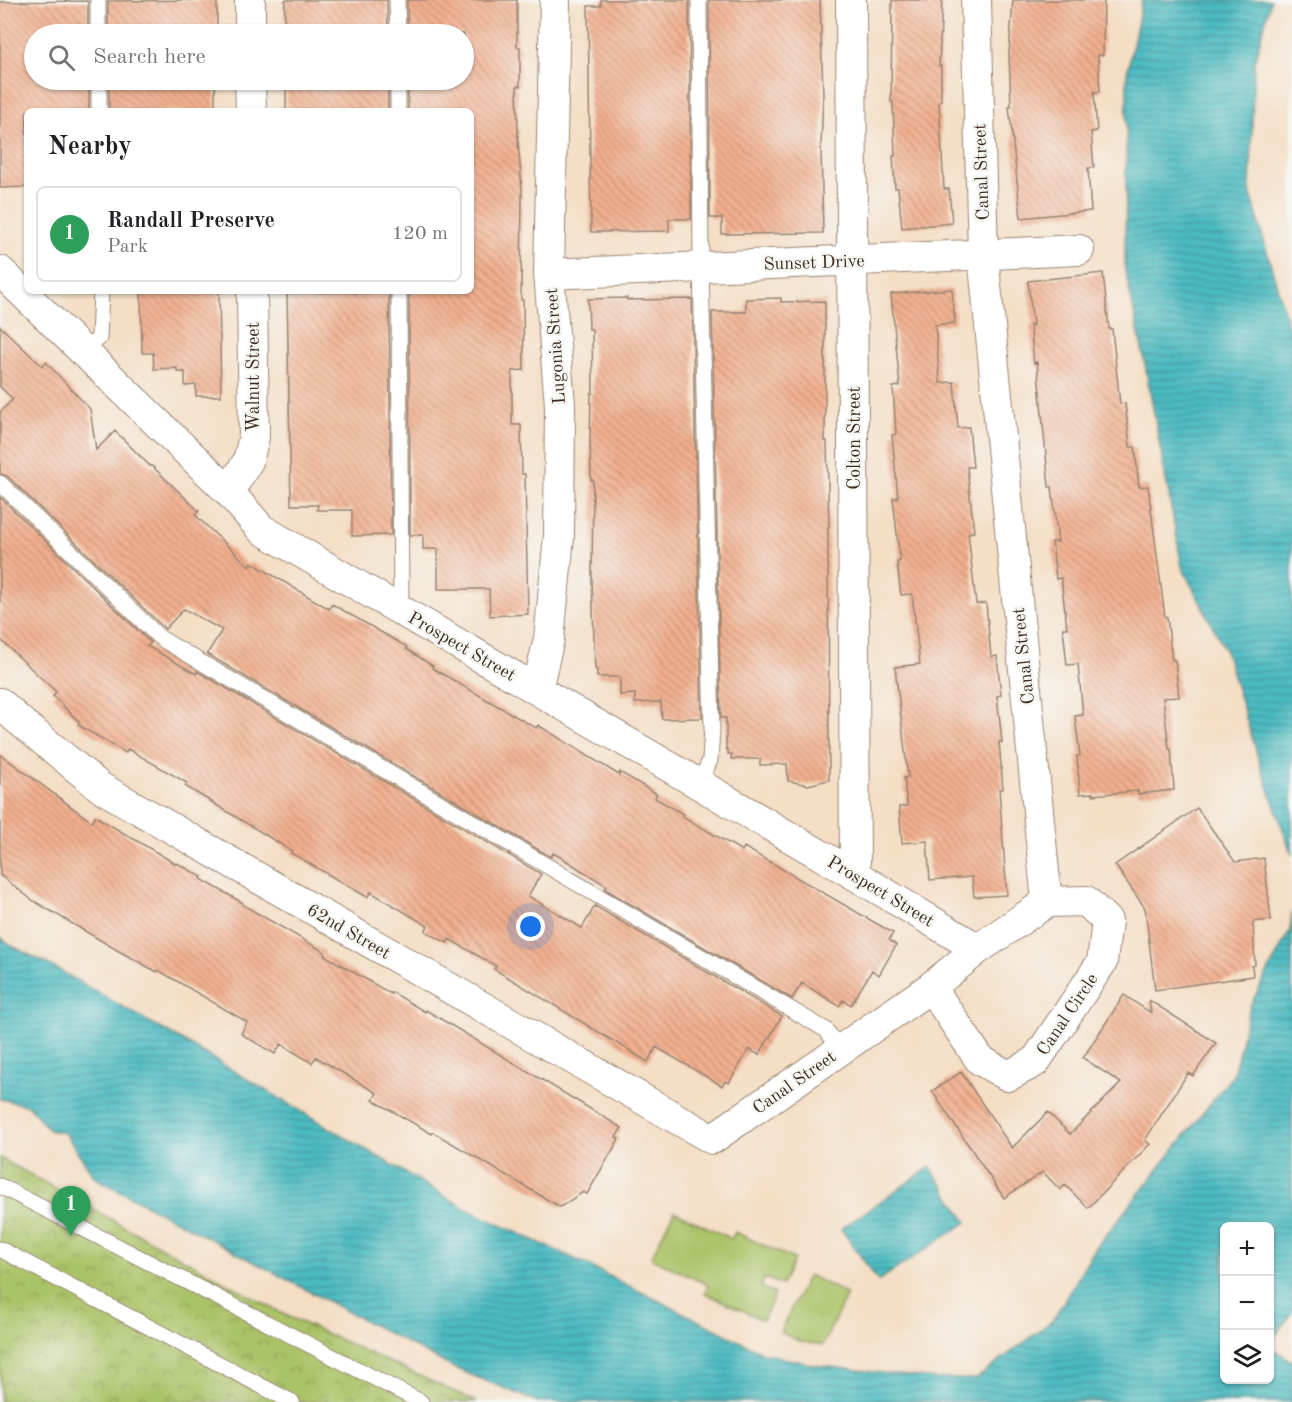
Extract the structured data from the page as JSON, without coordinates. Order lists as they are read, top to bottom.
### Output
{
  "streets": {
    "street": [
      "Canal Street",
      "Sunset Drive",
      "Lugonia Street",
      "Walnut Street",
      "Colton Street",
      "Prospect Street",
      "62nd Street",
      "Canal Circle"
    ]
  },
  "crossings": [
    ["Canal Street", "Sunset Drive"],
    ["Canal Street", "Prospect Street"],
    ["Canal Street", "62nd Street"],
    ["Canal Street", "Canal Circle"],
    ["Sunset Drive", "Lugonia Street"],
    ["Sunset Drive", "Colton Street"],
    ["Lugonia Street", "Prospect Street"],
    ["Walnut Street", "Prospect Street"],
    ["Colton Street", "Prospect Street"]
  ],
  "page": {
    "search": "Search here",
    "heading": "Nearby",
    "list": [
      {
        "mark": "1",
        "name": "Randall Preserve",
        "note": "Park",
        "value": "120 m"
      }
    ],
    "pins": "1",
    "map_buttons": ["+", "−"]
  }
}
